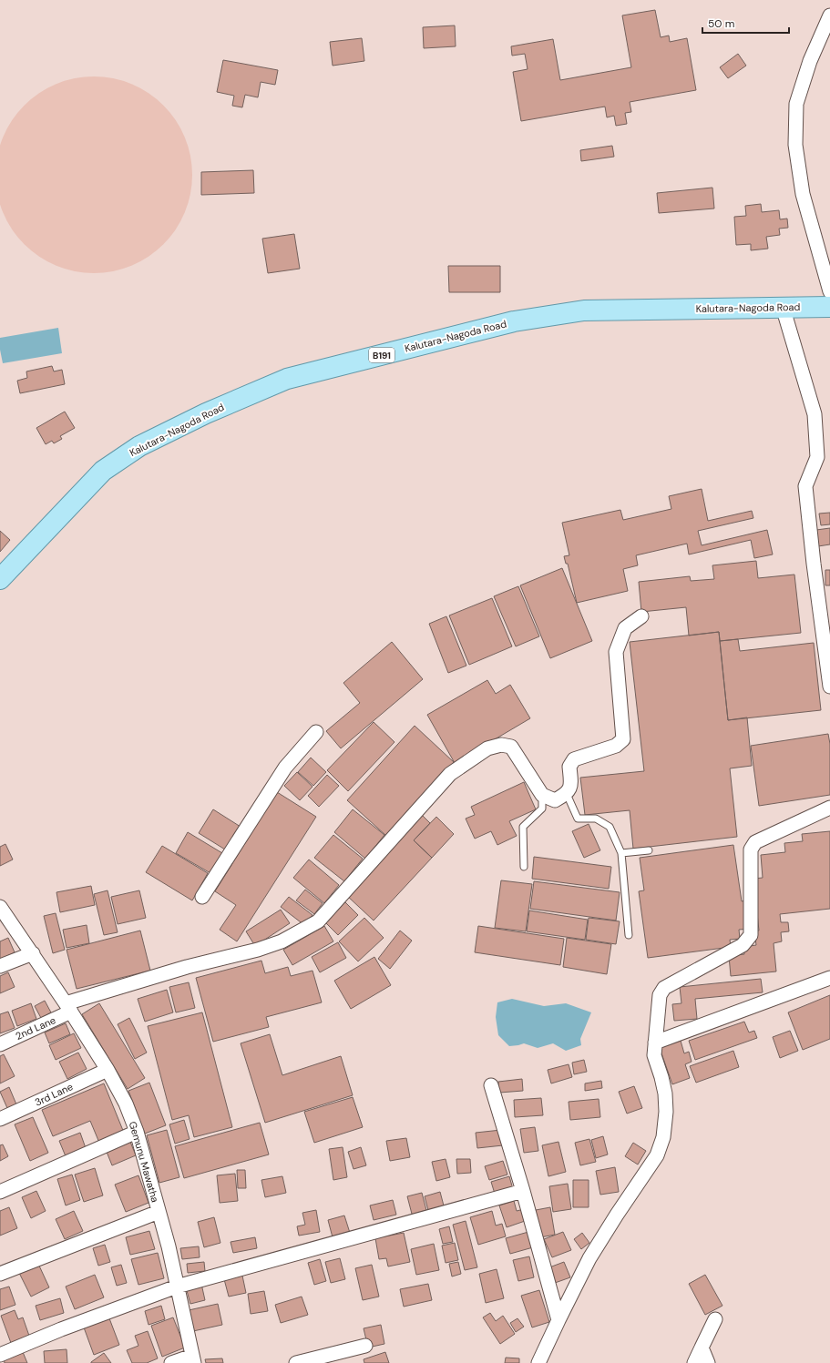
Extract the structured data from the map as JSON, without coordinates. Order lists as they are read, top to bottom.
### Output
{
  "streets": {
    "main road": ["Kalutara-Nagoda Road", "B191"],
    "street": ["2nd Lane", "3rd Lane", "Gemunu Mawatha"]
  },
  "crossings": [
    ["2nd Lane", "Gemunu Mawatha"],
    ["3rd Lane", "Gemunu Mawatha"]
  ],
  "scale_bar": "50 m"
}
